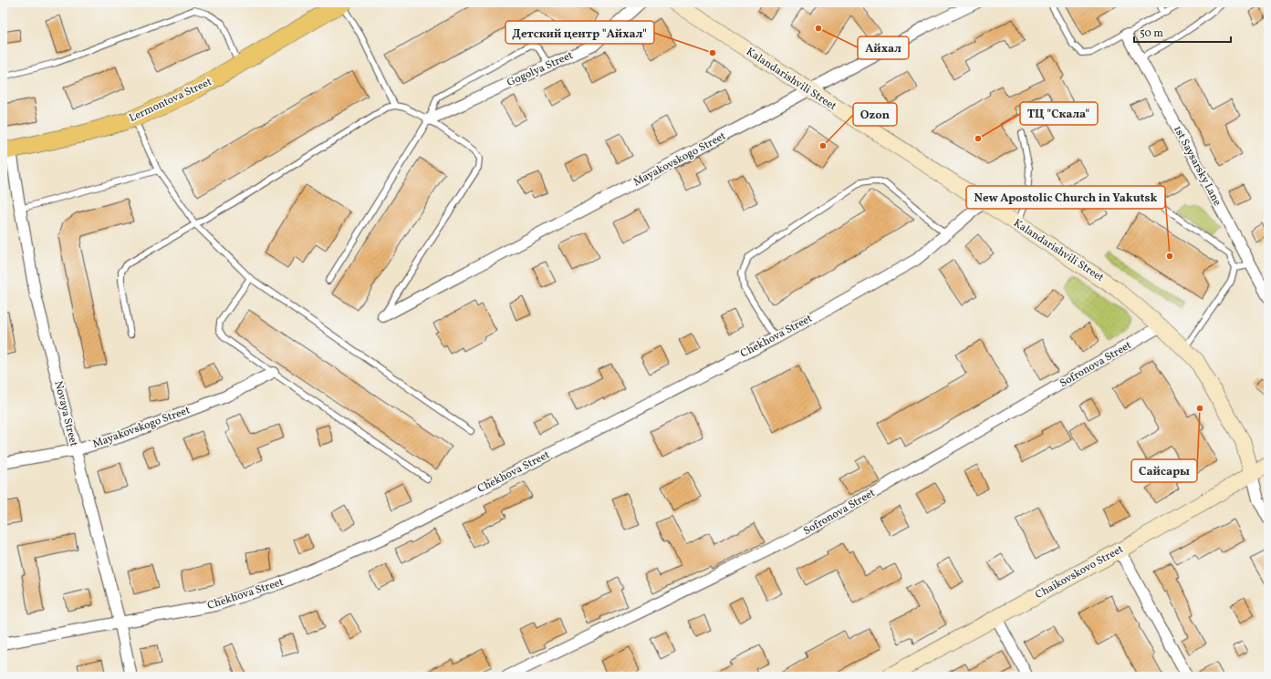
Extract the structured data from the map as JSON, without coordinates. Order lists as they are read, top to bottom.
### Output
{
  "streets": {
    "main road": ["Lermontova Street"],
    "street": [
      "Gogolya Street",
      "Kalandarishvili Street",
      "Mayakovskogo Street",
      "1st Saysarsky Lane",
      "Chekhova Street",
      "Sofronova Street",
      "Novaya Street",
      "Chaikovskovo Street"
    ]
  },
  "crossings": [
    ["Kalandarishvili Street", "Mayakovskogo Street"],
    ["Kalandarishvili Street", "Chekhova Street"],
    ["Kalandarishvili Street", "Sofronova Street"],
    ["Kalandarishvili Street", "Chaikovskovo Street"],
    ["Lermontova Street", "Novaya Street"],
    ["Mayakovskogo Street", "Novaya Street"],
    ["Chekhova Street", "Novaya Street"]
  ],
  "places": [
    "Айхал",
    "Детский центр \"Айхал\"",
    "ТЦ \"Скала\"",
    "Ozon",
    "New Apostolic Church in Yakutsk",
    "Сайсары"
  ],
  "scale_bar": "50 m"
}
